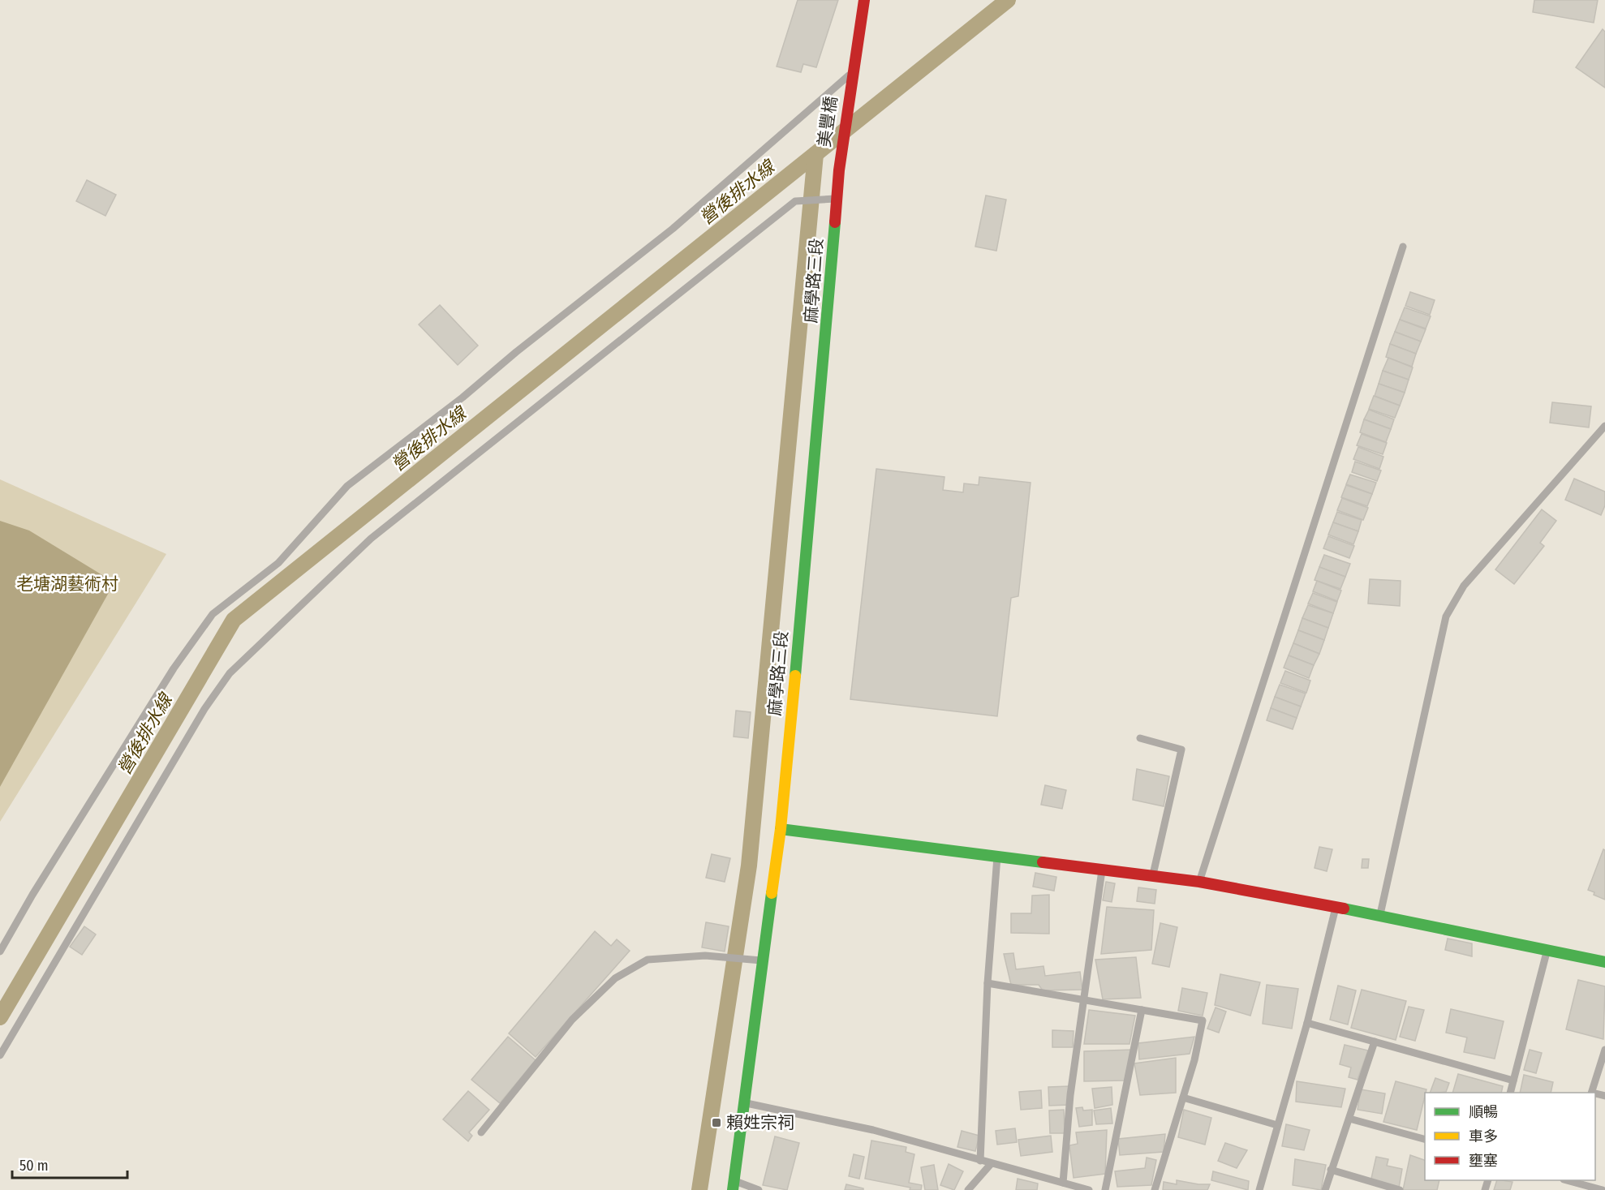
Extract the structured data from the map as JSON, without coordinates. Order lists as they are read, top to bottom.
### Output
{
  "streets": {
    "main road": ["美豐橋", "麻學路三段"]
  },
  "crossings": [
    ["美豐橋", "麻學路三段"]
  ],
  "water": ["營後排水線"],
  "parks": ["老塘湖藝術村"],
  "places": {
    "transit": ["賴姓宗祠"]
  },
  "legend": ["順暢", "車多", "壅塞"],
  "scale_bar": "50 m"
}
